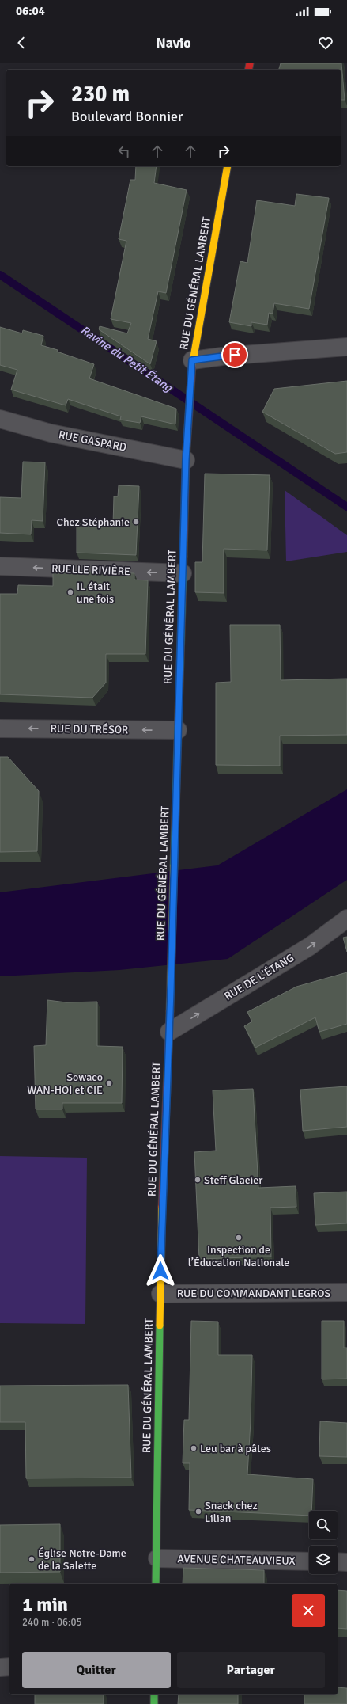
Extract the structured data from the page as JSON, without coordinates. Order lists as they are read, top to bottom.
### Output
{
  "streets": {
    "main road": ["RUE DU GÉNÉRAL LAMBERT"],
    "street": [
      "RUE GASPARD",
      "RUELLE RIVIÈRE",
      "RUE DU TRÉSOR",
      "RUE DE L'ÉTANG",
      "RUE DU COMMANDANT LEGROS",
      "AVENUE CHATEAUVIEUX"
    ]
  },
  "crossings": [
    ["RUE DU GÉNÉRAL LAMBERT", "RUE GASPARD"],
    ["RUE DU GÉNÉRAL LAMBERT", "RUELLE RIVIÈRE"],
    ["RUE DU GÉNÉRAL LAMBERT", "RUE DU TRÉSOR"],
    ["RUE DU GÉNÉRAL LAMBERT", "RUE DE L'ÉTANG"],
    ["RUE DU GÉNÉRAL LAMBERT", "RUE DU COMMANDANT LEGROS"],
    ["RUE DU GÉNÉRAL LAMBERT", "AVENUE CHATEAUVIEUX"]
  ],
  "one_way": ["RUELLE RIVIÈRE", "RUE DU TRÉSOR", "RUE DE L'ÉTANG"],
  "water": ["Ravine du Petit Étang"],
  "places": [
    "Chez Stéphanie",
    "IL était une fois",
    "Sowaco WAN-HOI et CIE",
    "Steff Glacier",
    "Inspection de l’Éducation Nationale",
    "Leu bar à pâtes",
    "Snack chez Lilian",
    "Église Notre-Dame de la Salette"
  ],
  "page": {
    "status": "06:04",
    "header": "Navio",
    "turn": ["230 m", "Boulevard Bonnier"],
    "heading": ["1 min", "240 m · 06:05"],
    "buttons": ["Quitter", "Partager"]
  }
}
